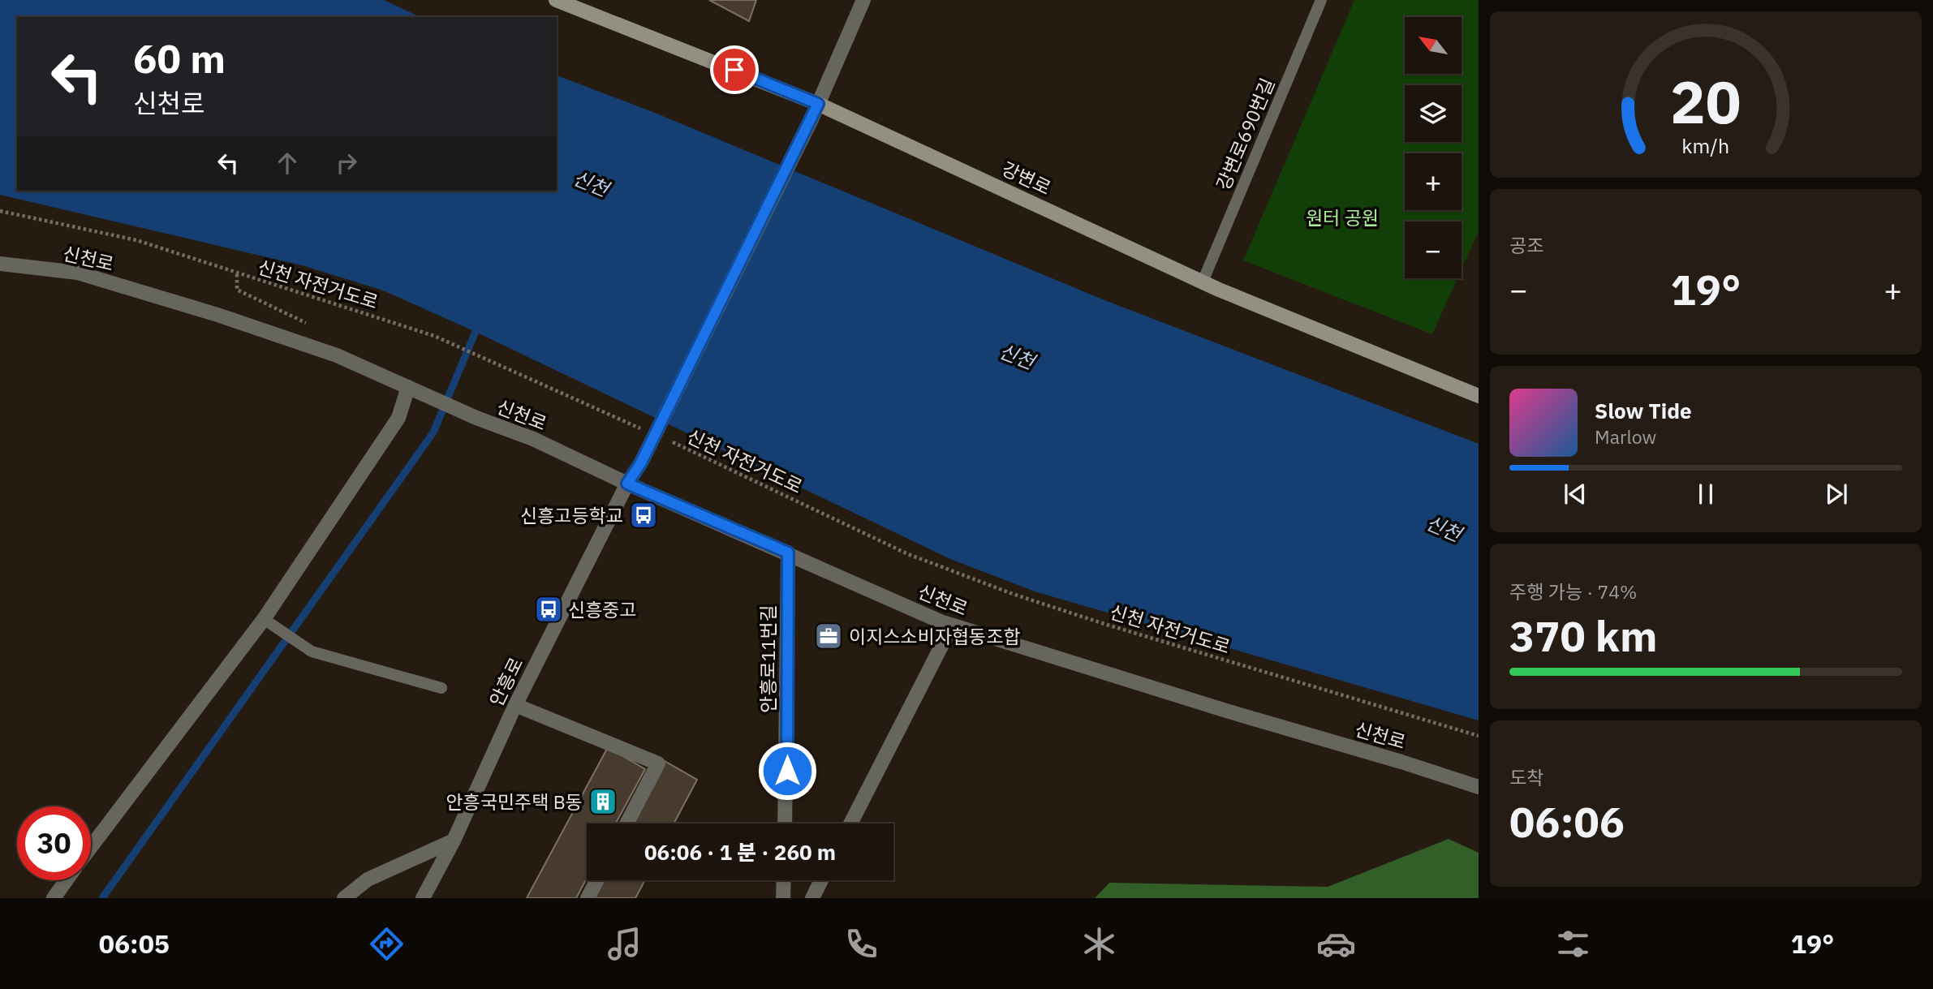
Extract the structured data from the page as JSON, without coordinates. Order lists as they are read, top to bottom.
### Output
{
  "streets": {
    "main road": ["강변로"],
    "street": ["신천로", "안흥로11번길", "안흥로"],
    "lane": ["강변로690번길"],
    "path": ["신천 자전거도로"]
  },
  "crossings": [
    ["강변로690번길", "강변로"],
    ["강변로", "안흥로"],
    ["신천로", "안흥로11번길"],
    ["신천로", "안흥로"]
  ],
  "water": ["신천"],
  "parks": ["원터 공원"],
  "places": {
    "bus stop": ["신흥고등학교", "신흥중고"],
    "office": ["이지스소비자협동조합"],
    "building": ["안흥국민주택 B동"]
  },
  "north": "top left",
  "page": {
    "map_buttons": ["+", "−"],
    "turn": ["60 m", "신천로"],
    "tile": [
      "공조",
      ["주행 가능 · 74%", "370 km"],
      ["도착", "06:06"]
    ],
    "heat": ["−", "19°", "+"],
    "song": ["Slow Tide", "Marlow"],
    "limit": "30",
    "trip": "06:06 · 1 분 · 260 m",
    "tabs": ["06:05", "19°"],
    "gauge": ["20", "km/h"]
  }
}
